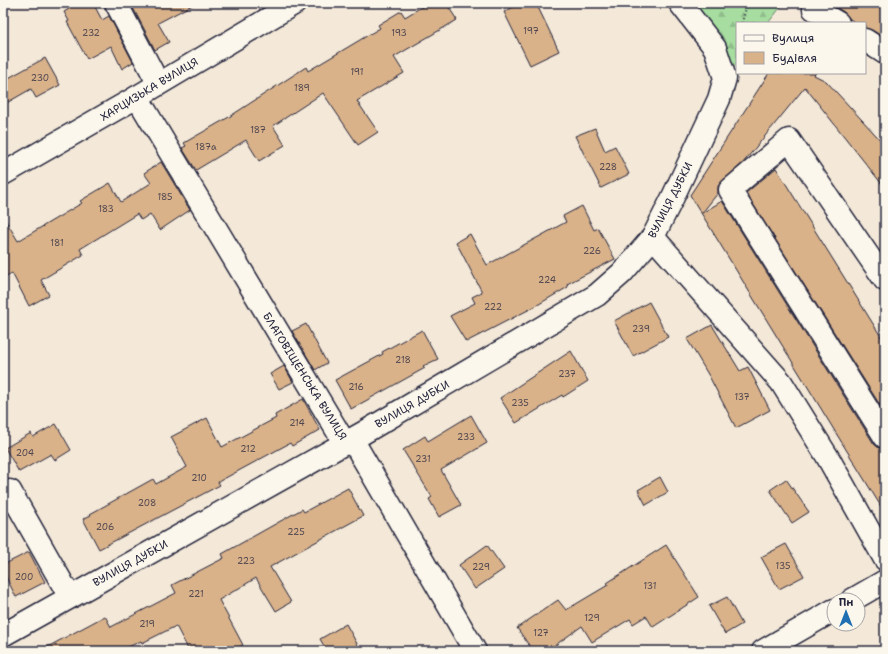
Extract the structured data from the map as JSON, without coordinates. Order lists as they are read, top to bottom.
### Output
{
  "streets": {
    "street": ["ХАРЦИЗЬКА ВУЛИЦЯ", "ВУЛИЦЯ ДУБКИ", "БЛАГОВІЩЕНСЬКА ВУЛИЦЯ"]
  },
  "crossings": [
    ["ХАРЦИЗЬКА ВУЛИЦЯ", "БЛАГОВІЩЕНСЬКА ВУЛИЦЯ"],
    ["ВУЛИЦЯ ДУБКИ", "БЛАГОВІЩЕНСЬКА ВУЛИЦЯ"]
  ],
  "house_numbers": [
    "197",
    "232",
    "193",
    "191",
    "230",
    "189",
    "187",
    "187а",
    "228",
    "185",
    "183",
    "181",
    "226",
    "224",
    "222",
    "239",
    "218",
    "237",
    "216",
    "137",
    "235",
    "214",
    "233",
    "212",
    "204",
    "231",
    "210",
    "208",
    "206",
    "225",
    "223",
    "135",
    "229",
    "200",
    "131",
    "221",
    "129",
    "219",
    "127"
  ],
  "legend": ["Вулиця", "Будівля"],
  "north": "top"
}
